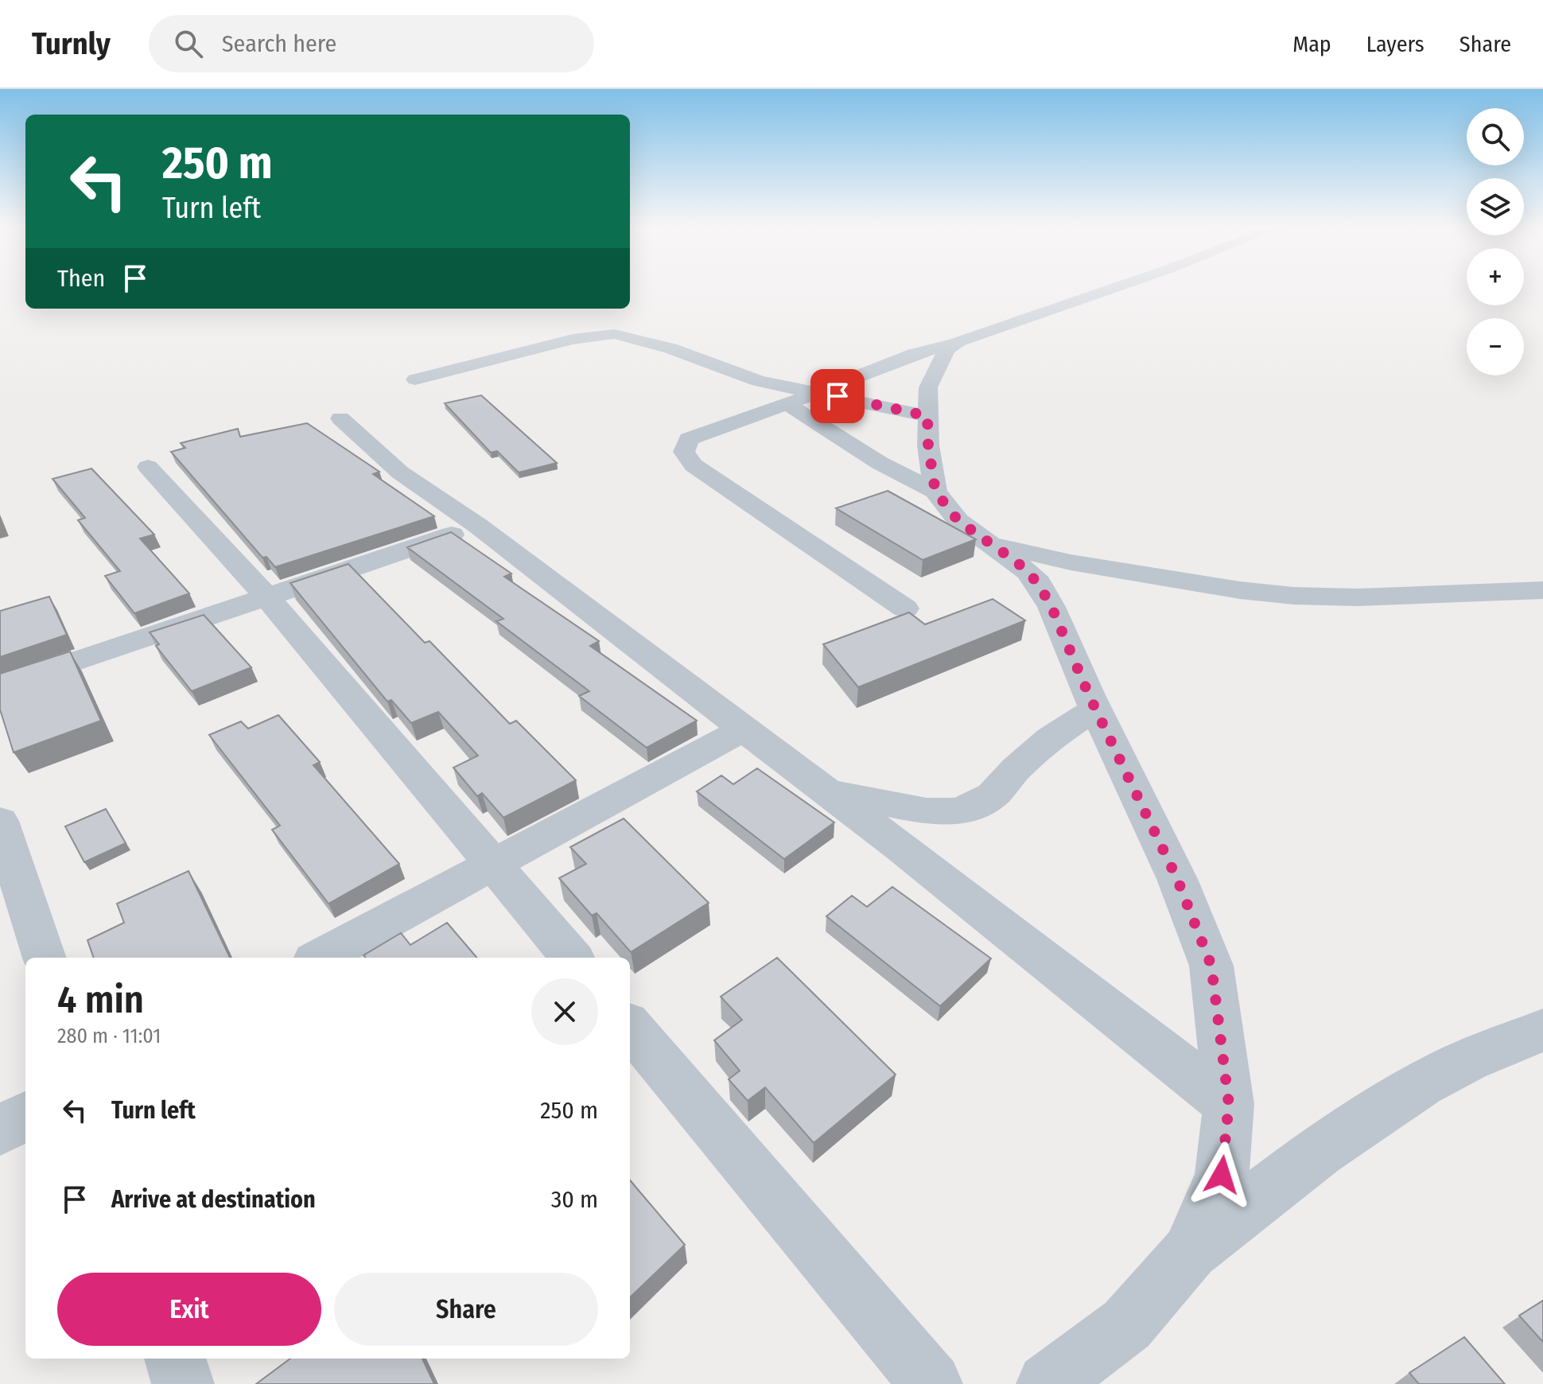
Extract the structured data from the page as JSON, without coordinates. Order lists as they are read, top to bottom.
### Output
{
  "page": {
    "header": "Turnly",
    "search": "Search here",
    "nav": ["Map", "Layers", "Share"],
    "map_buttons": ["+", "−"],
    "turn": ["250 m", "Turn left"],
    "then": "Then",
    "heading": ["4 min", "280 m · 11:01"],
    "list": [
      {
        "name": "Turn left",
        "value": "250 m"
      },
      {
        "name": "Arrive at destination",
        "value": "30 m"
      }
    ],
    "buttons": ["Exit", "Share"]
  }
}
